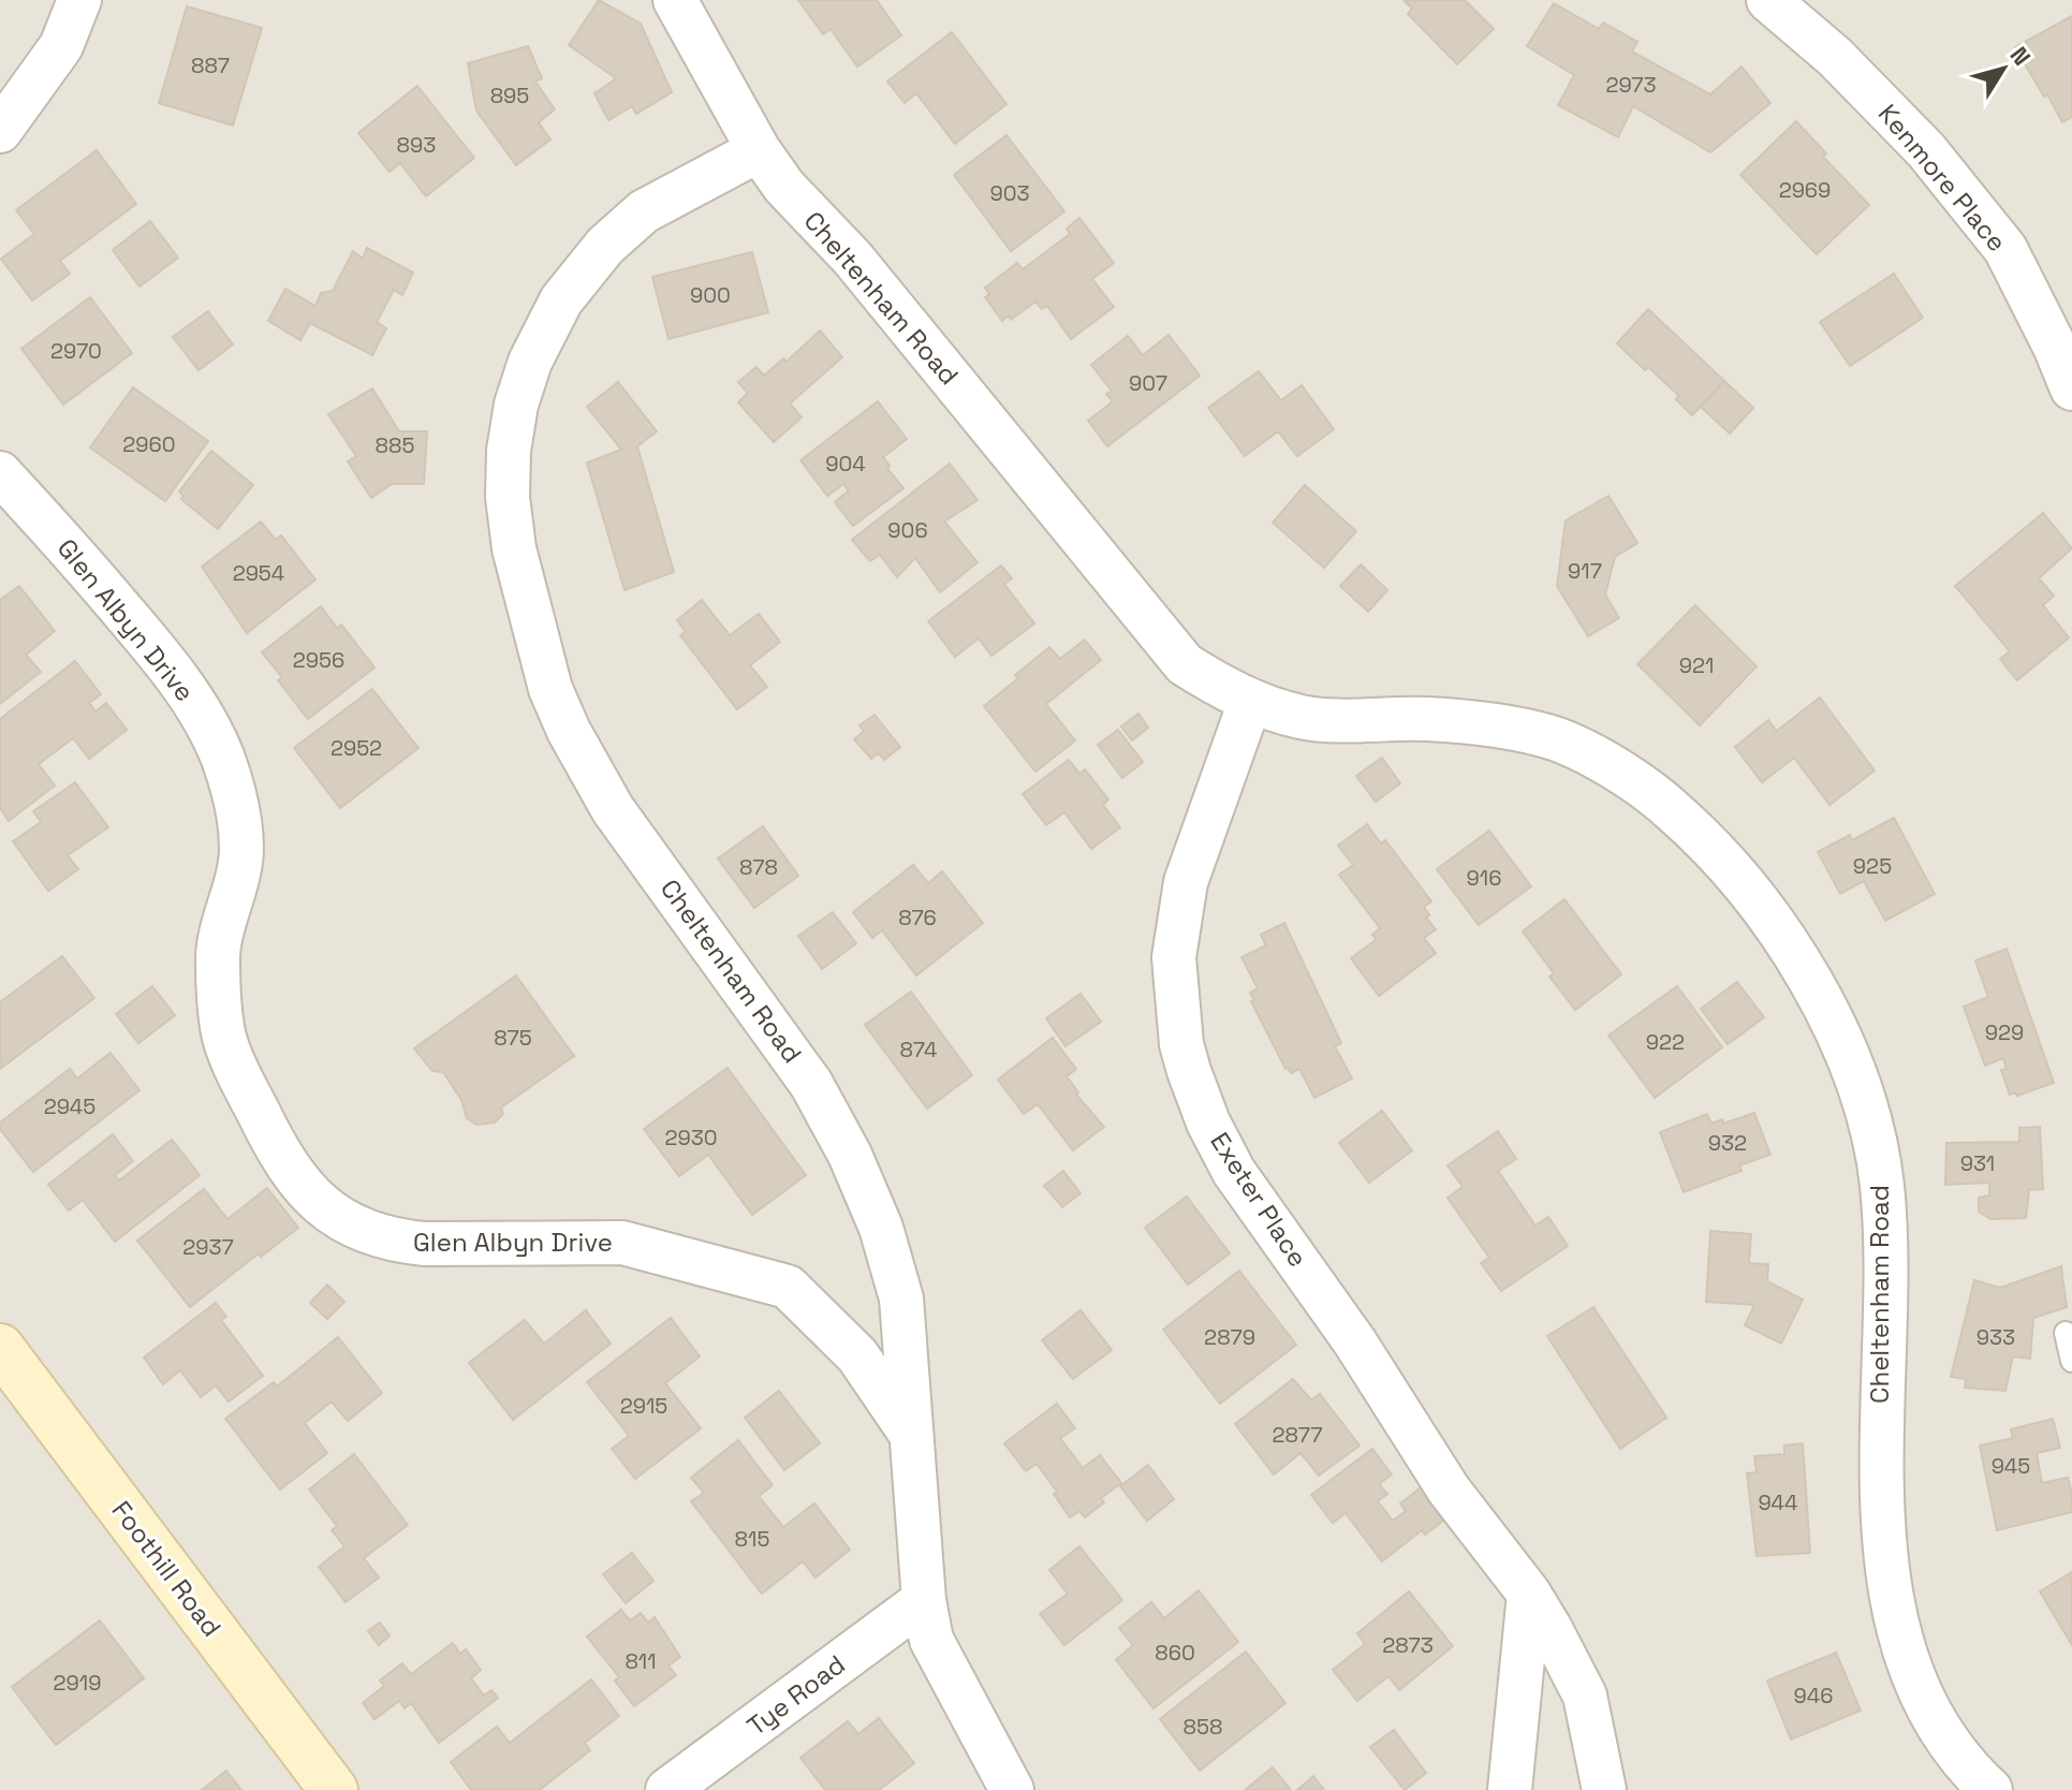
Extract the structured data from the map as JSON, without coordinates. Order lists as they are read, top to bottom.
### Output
{
  "streets": {
    "main road": ["Foothill Road"],
    "street": [
      "Kenmore Place",
      "Cheltenham Road",
      "Glen Albyn Drive",
      "Exeter Place",
      "Tye Road"
    ]
  },
  "crossings": [
    ["Cheltenham Road", "Glen Albyn Drive"],
    ["Cheltenham Road", "Exeter Place"],
    ["Cheltenham Road", "Tye Road"]
  ],
  "house_numbers": [
    "887",
    "2973",
    "895",
    "893",
    "2969",
    "903",
    "900",
    "2970",
    "907",
    "2960",
    "885",
    "904",
    "906",
    "917",
    "2954",
    "2956",
    "921",
    "2952",
    "925",
    "878",
    "916",
    "876",
    "929",
    "875",
    "922",
    "874",
    "2945",
    "2930",
    "932",
    "931",
    "2937",
    "2879",
    "933",
    "2915",
    "2877",
    "945",
    "944",
    "815",
    "2873",
    "860",
    "811",
    "2919",
    "946",
    "858"
  ],
  "north": "top right"
}
